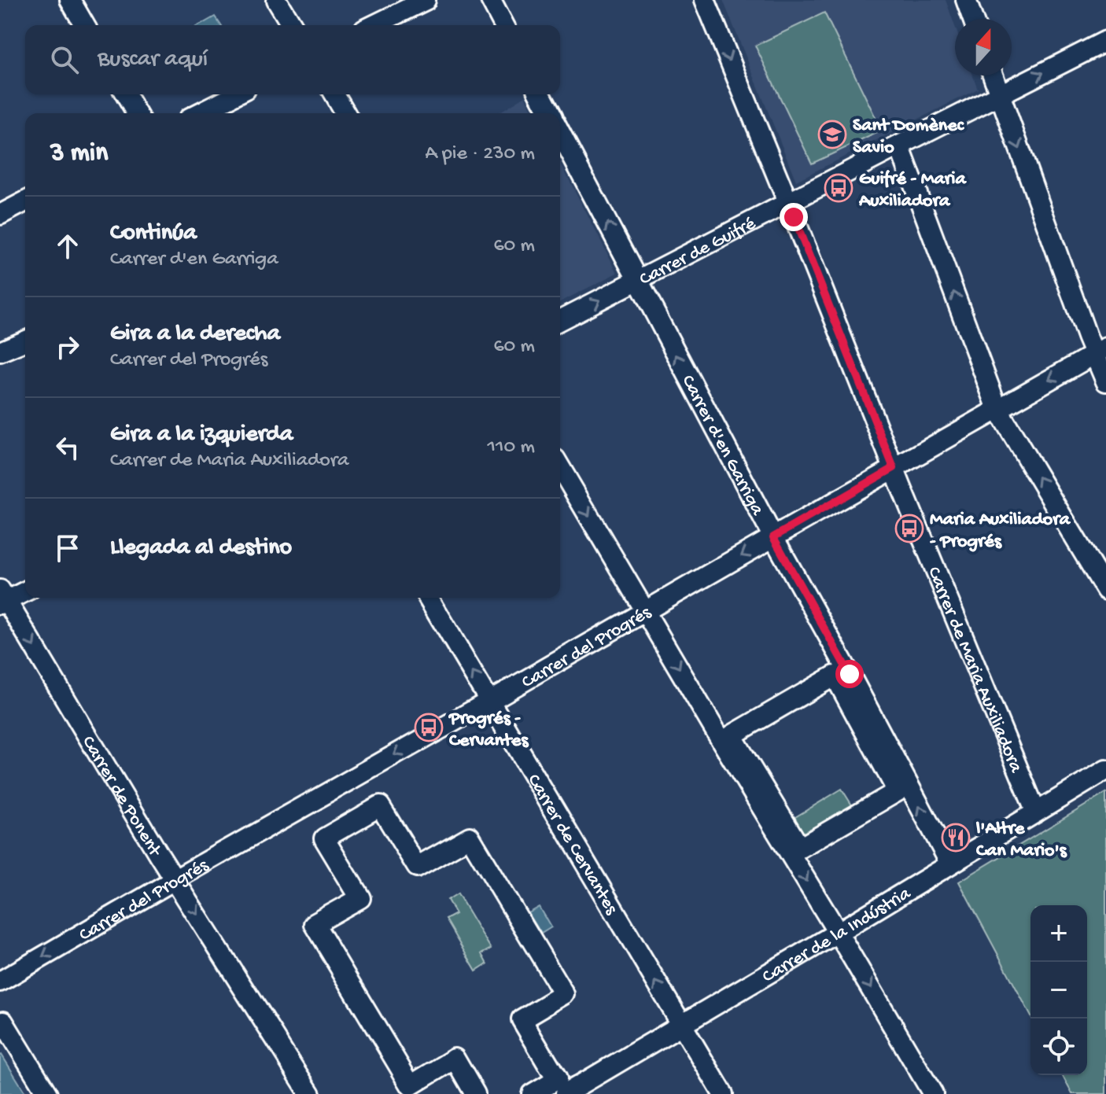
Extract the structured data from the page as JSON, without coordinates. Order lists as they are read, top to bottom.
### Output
{
  "streets": {
    "street": [
      "Carrer de Guifré",
      "Carrer d'en Garriga",
      "Carrer del Progrés",
      "Carrer de Maria Auxiliadora",
      "Carrer de Ponent",
      "Carrer de Cervantes",
      "Carrer de la Indústria"
    ]
  },
  "crossings": [
    ["Carrer de Guifré", "Carrer d'en Garriga"],
    ["Carrer de Guifré", "Carrer de Maria Auxiliadora"],
    ["Carrer d'en Garriga", "Carrer del Progrés"],
    ["Carrer d'en Garriga", "Carrer de la Indústria"],
    ["Carrer del Progrés", "Carrer de Maria Auxiliadora"],
    ["Carrer del Progrés", "Carrer de Ponent"],
    ["Carrer del Progrés", "Carrer de Cervantes"],
    ["Carrer de Maria Auxiliadora", "Carrer de la Indústria"],
    ["Carrer de Cervantes", "Carrer de la Indústria"]
  ],
  "one_way": ["Carrer del Progrés", "Carrer de Ponent", "Carrer de Cervantes"],
  "places": {
    "school or university": ["Sant Domènec Savio"],
    "bus stop": ["Guifré - Maria Auxiliadora", "Maria Auxiliadora - Progrés", "Progrés - Cervantes"],
    "restaurant": ["l'Altre Can Mario's"]
  },
  "north": "top",
  "page": {
    "search": "Buscar aquí",
    "heading": ["3 min", "A pie · 230 m"],
    "list": [
      ["Continúa", "Carrer d'en Garriga", "60 m"],
      ["Gira a la derecha", "Carrer del Progrés", "60 m"],
      ["Gira a la izquierda", "Carrer de Maria Auxiliadora", "110 m"],
      "Llegada al destino"
    ],
    "map_buttons": ["+", "−"]
  }
}
